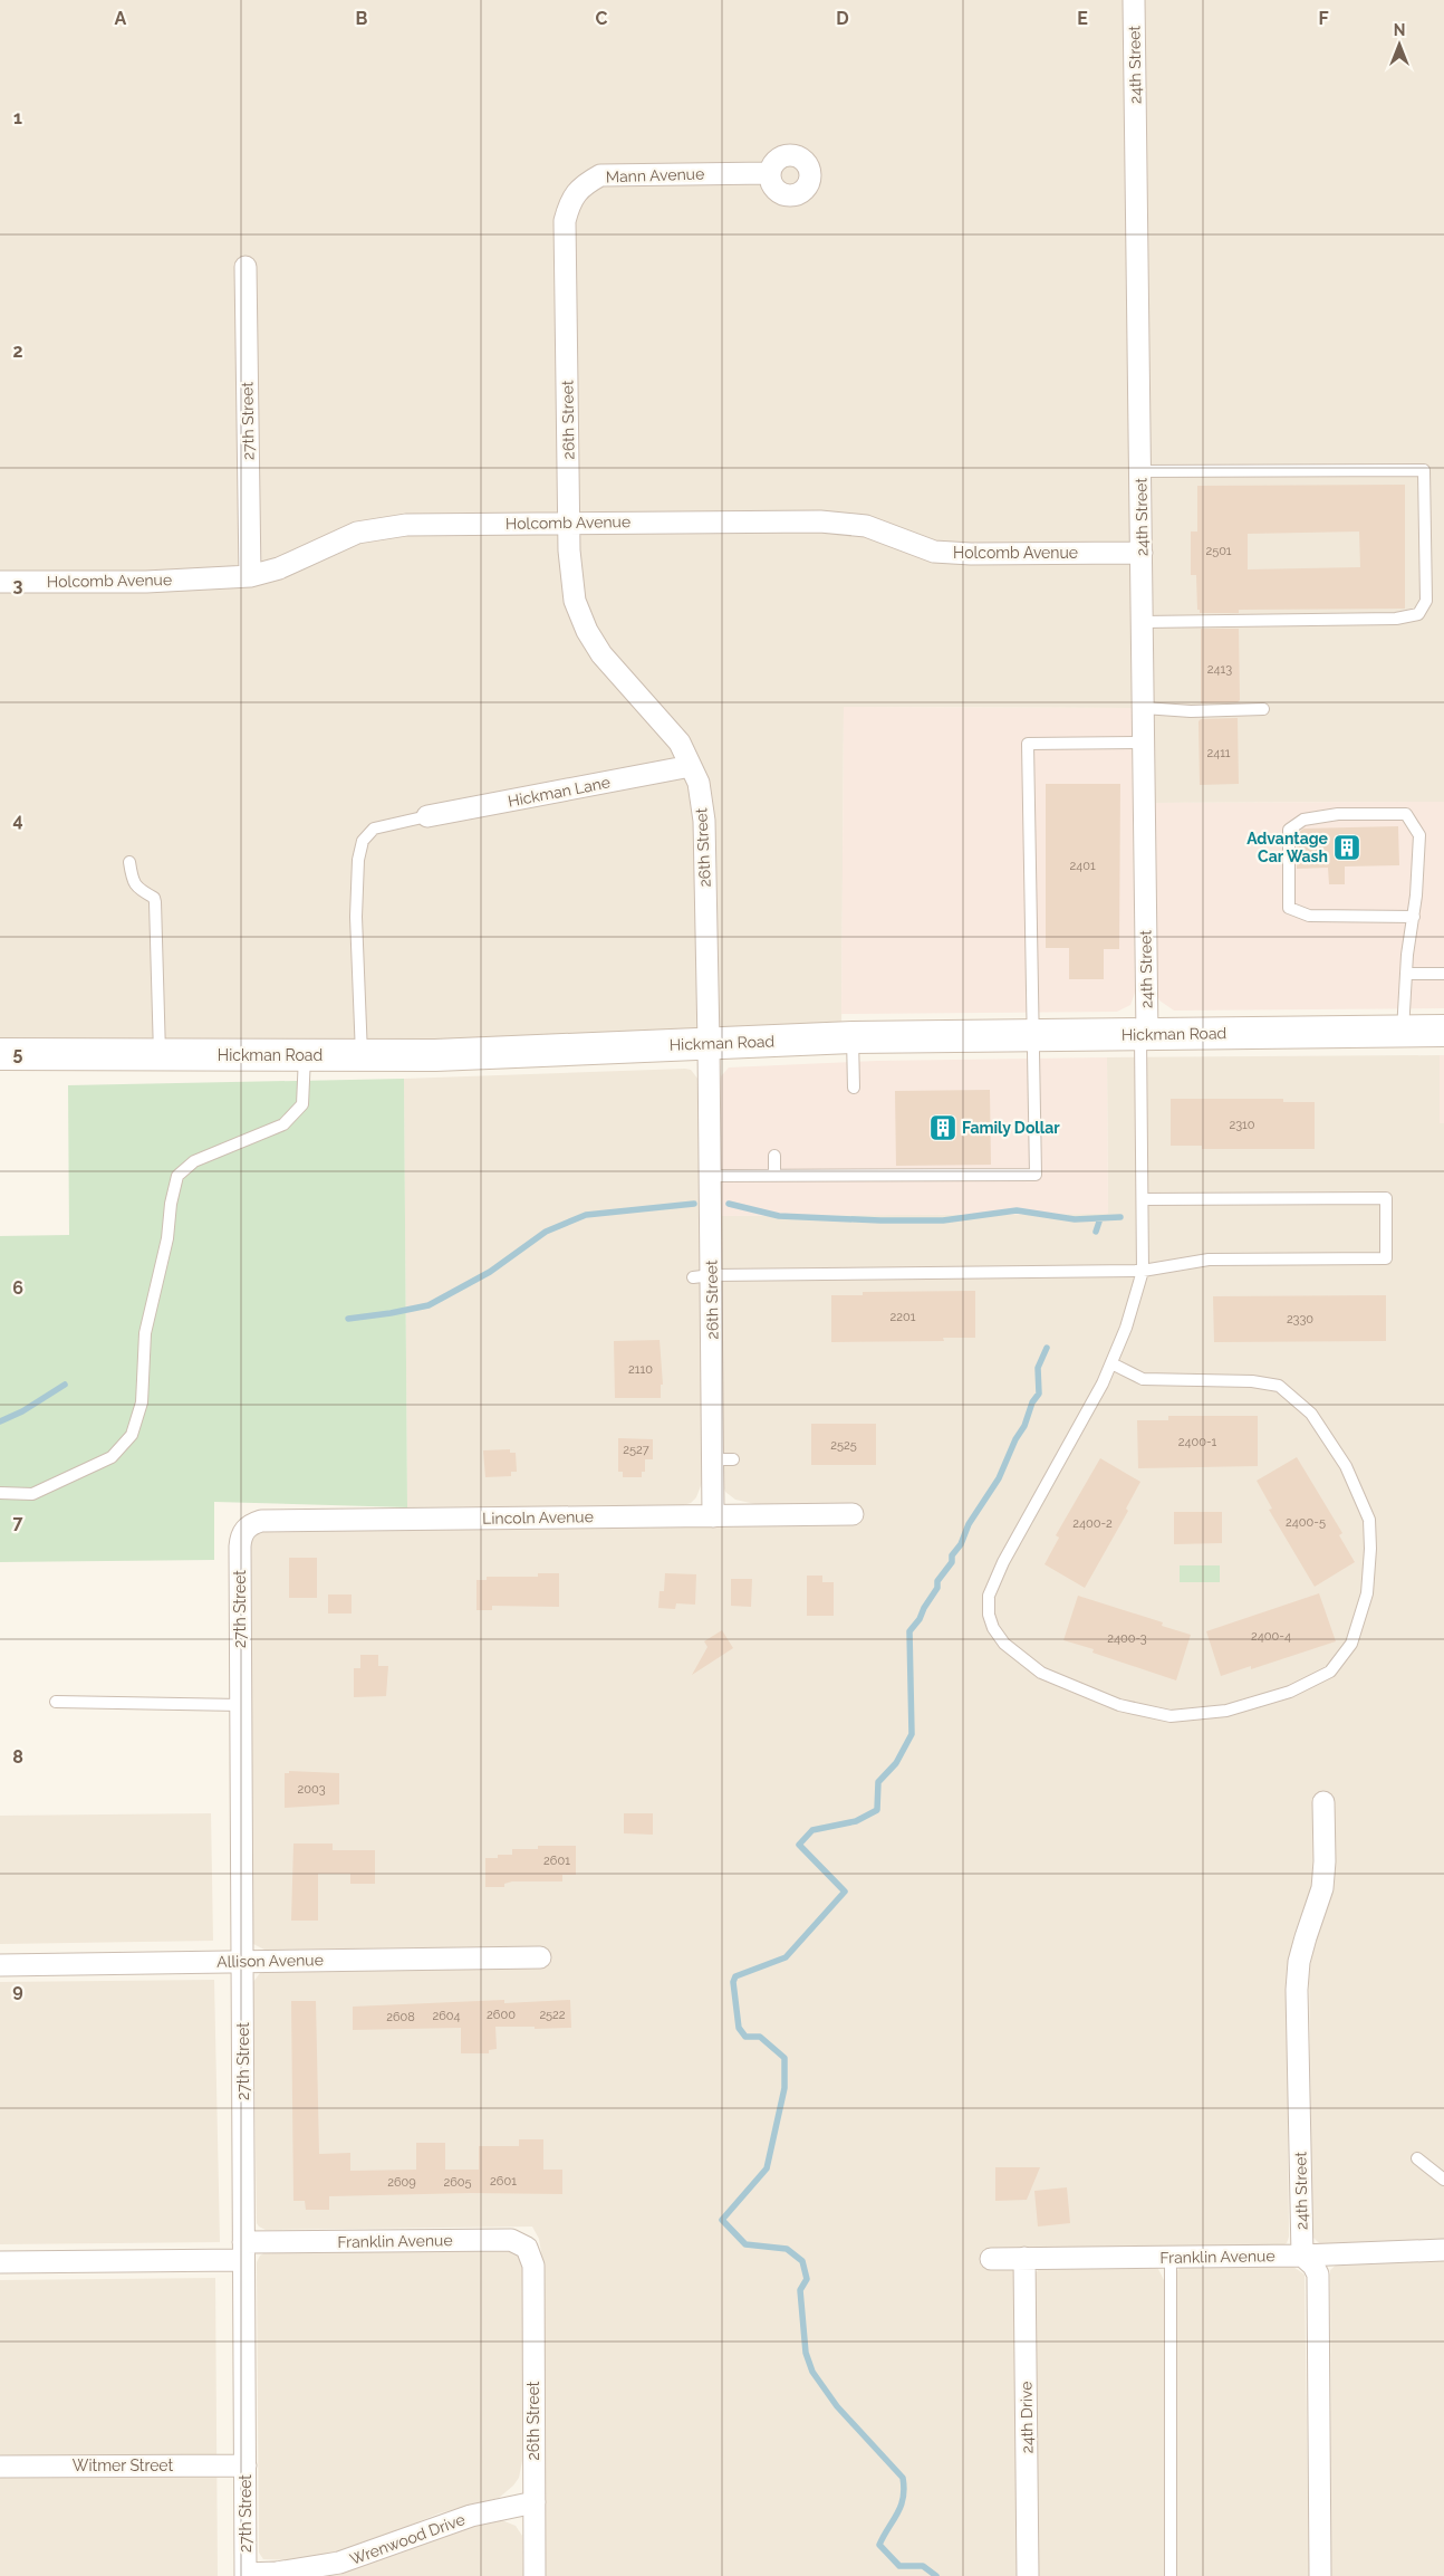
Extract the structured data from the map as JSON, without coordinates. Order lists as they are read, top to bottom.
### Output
{
  "streets": {
    "main road": ["Hickman Road"],
    "street": [
      "24th Street",
      "Mann Avenue",
      "26th Street",
      "27th Street",
      "Holcomb Avenue",
      "Hickman Lane",
      "Lincoln Avenue",
      "Allison Avenue",
      "Franklin Avenue",
      "24th Drive",
      "Witmer Street",
      "Wrenwood Drive"
    ]
  },
  "crossings": [
    ["24th Street", "Holcomb Avenue"],
    ["24th Street", "Hickman Road"],
    ["24th Street", "Franklin Avenue"],
    ["Mann Avenue", "26th Street"],
    ["26th Street", "Holcomb Avenue"],
    ["26th Street", "Hickman Lane"],
    ["26th Street", "Hickman Road"],
    ["26th Street", "Lincoln Avenue"],
    ["26th Street", "Franklin Avenue"],
    ["26th Street", "Wrenwood Drive"],
    ["27th Street", "Holcomb Avenue"],
    ["27th Street", "Lincoln Avenue"],
    ["27th Street", "Allison Avenue"],
    ["27th Street", "Franklin Avenue"],
    ["27th Street", "Witmer Street"],
    ["27th Street", "Wrenwood Drive"],
    ["Franklin Avenue", "24th Drive"]
  ],
  "places": {
    "building": ["Advantage Car Wash", "Family Dollar"]
  },
  "house_numbers": [
    "2501",
    "2413",
    "2411",
    "2401",
    "2310",
    "2201",
    "2330",
    "2110",
    "2400-1",
    "2525",
    "2527",
    "2400-5",
    "2400-2",
    "2400-4",
    "2400-3",
    "2003",
    "2601",
    "2600",
    "2522",
    "2604",
    "2608",
    "2601",
    "2609",
    "2605"
  ],
  "north": "top",
  "grid": {
    "columns": [
      "A",
      "B",
      "C",
      "D",
      "E",
      "F"
    ],
    "rows": [
      "1",
      "2",
      "3",
      "4",
      "5",
      "6",
      "7",
      "8",
      "9"
    ]
  }
}
